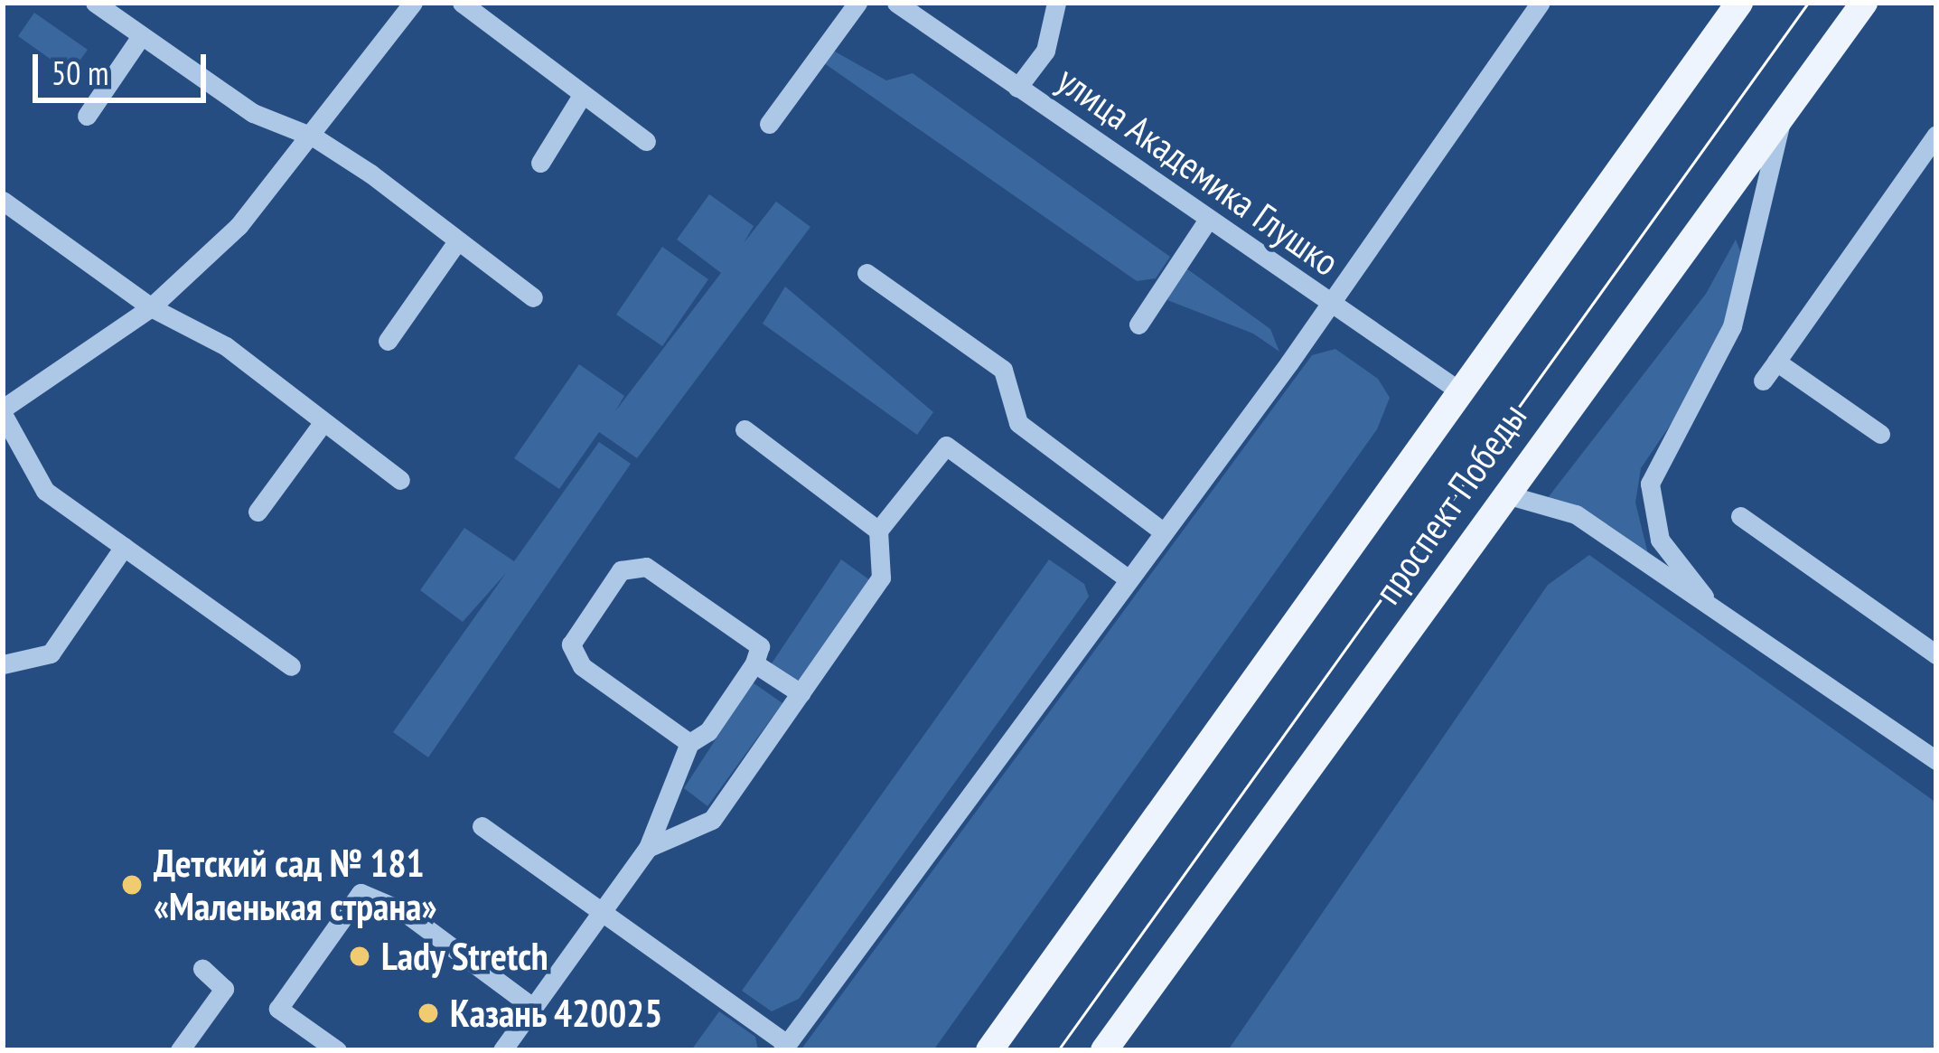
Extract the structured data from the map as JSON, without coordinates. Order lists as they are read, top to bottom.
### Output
{
  "streets": {
    "main road": ["проспект Победы"],
    "street": ["улица Академика Глушко"]
  },
  "crossings": [
    ["улица Академика Глушко", "проспект Победы"]
  ],
  "places": ["Детский сад № 181 «Маленькая страна»", "Lady Stretch", "Казань 420025"],
  "scale_bar": "50 m"
}
